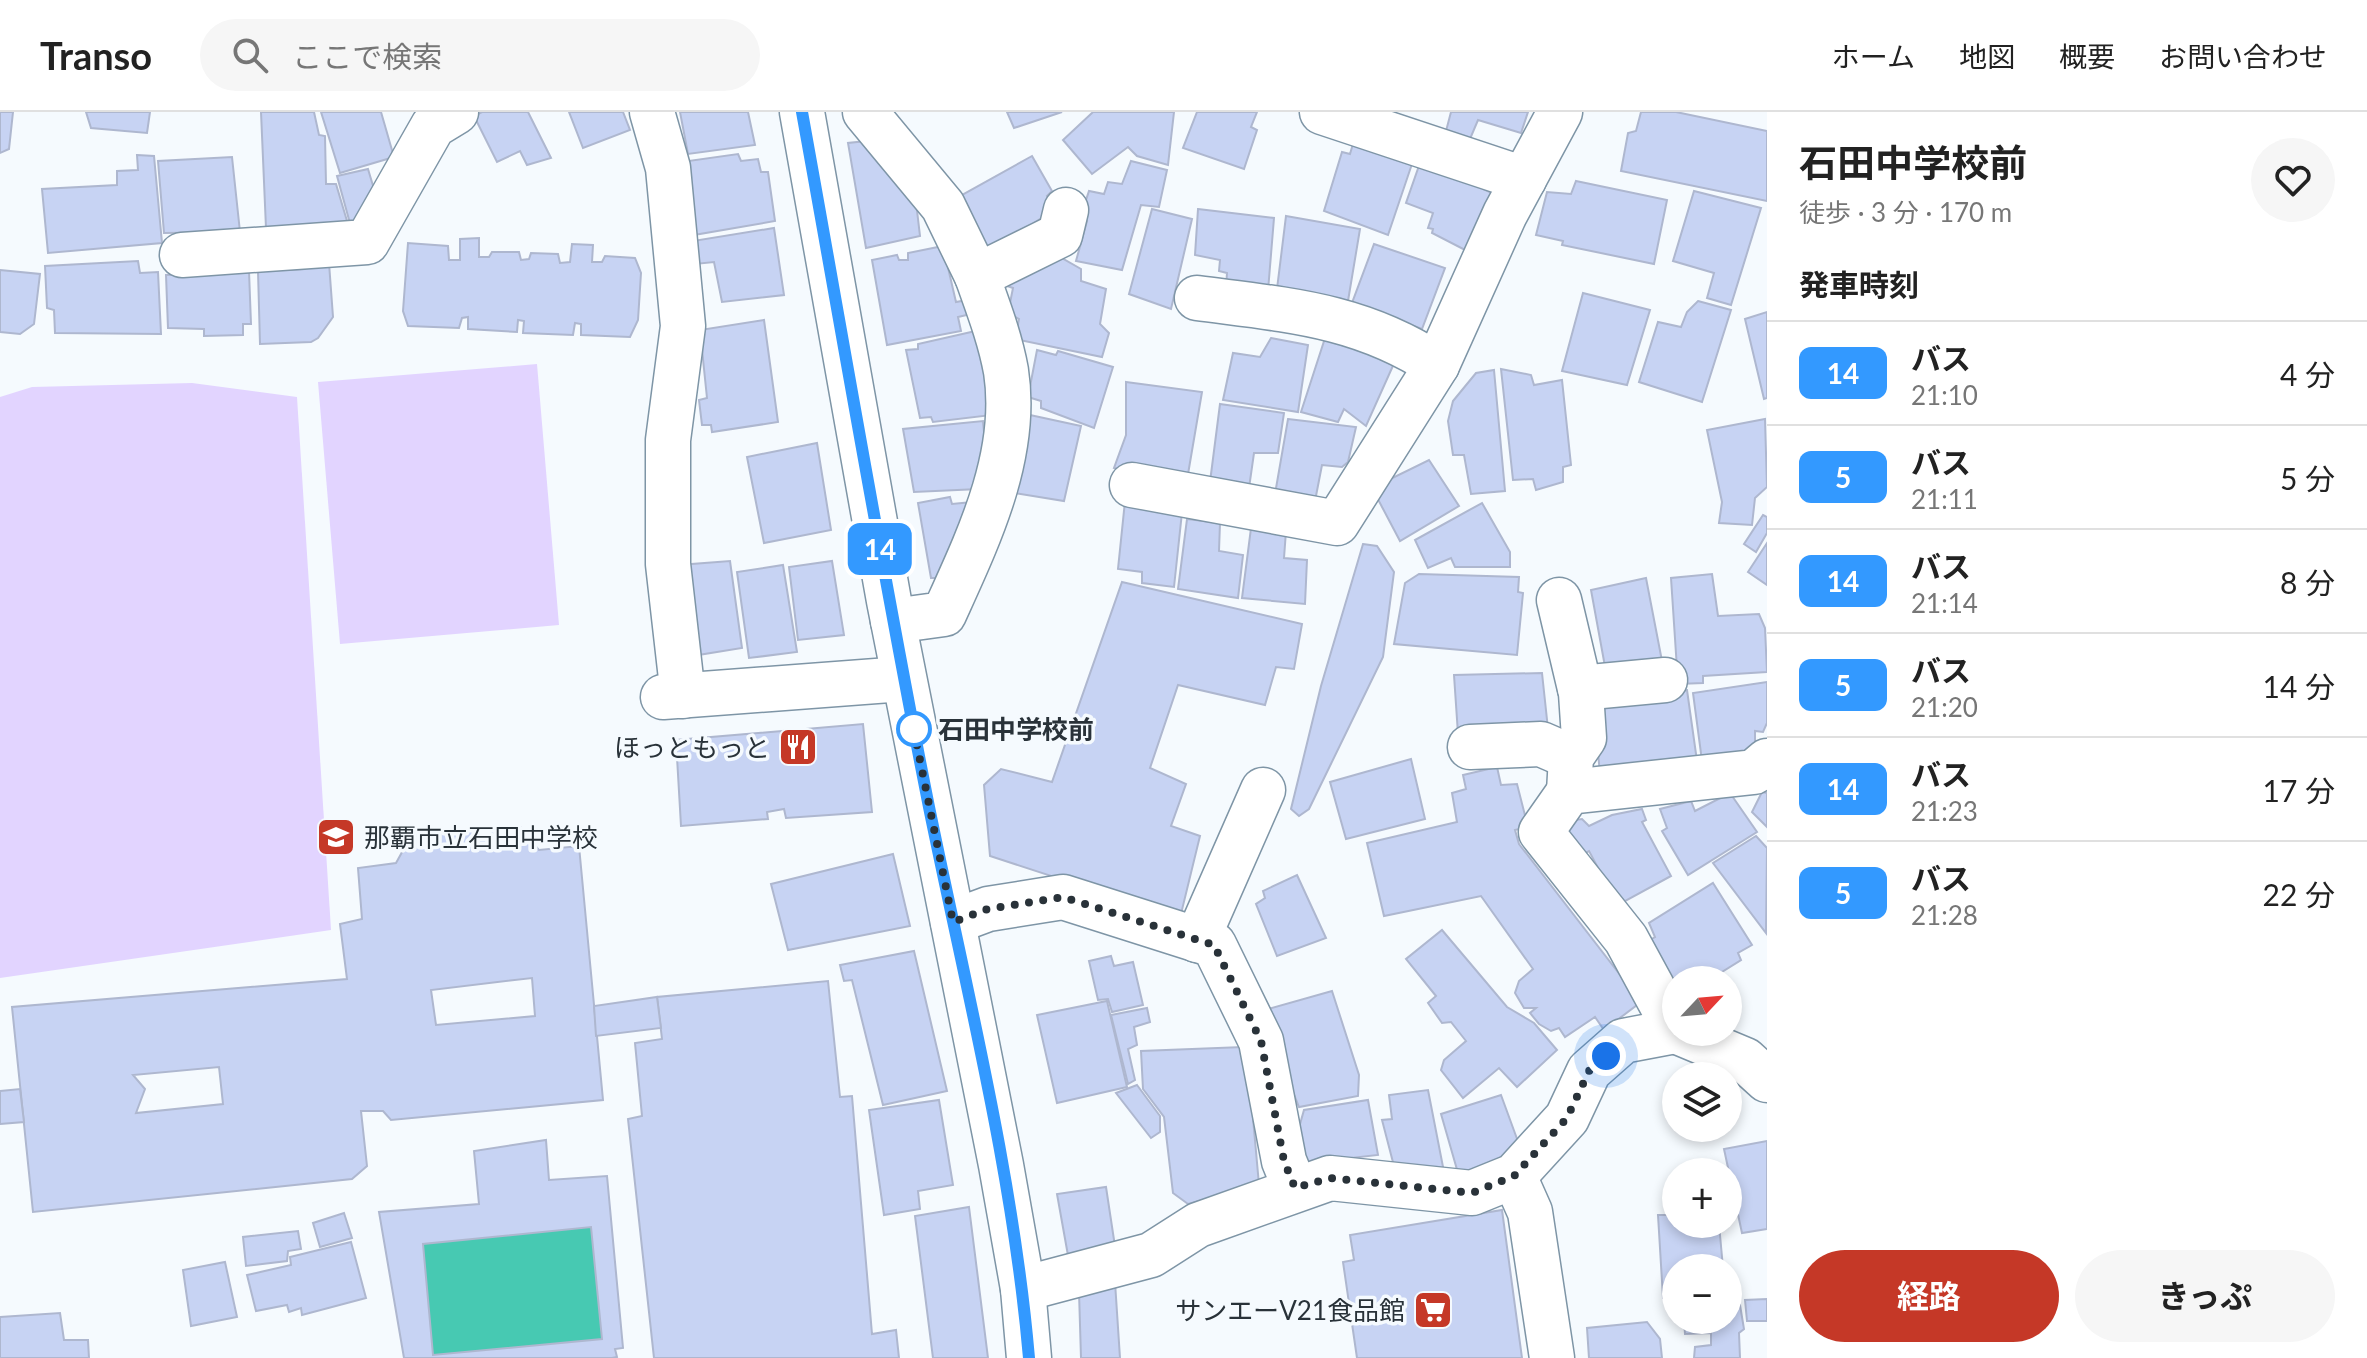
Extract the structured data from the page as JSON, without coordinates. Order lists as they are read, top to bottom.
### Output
{
  "places": {
    "other": ["石田中学校前"],
    "restaurant": ["ほっともっと"],
    "school or university": ["那覇市立石田中学校"],
    "supermarket": ["サンエーV21食品館"]
  },
  "lines": ["bus line 14"],
  "north": "top right",
  "page": {
    "header": "Transo",
    "search": "ここで検索",
    "nav": [
      "ホーム",
      "地図",
      "概要",
      "お問い合わせ"
    ],
    "on_map": "14",
    "heading": [
      ["石田中学校前", "徒歩 · 3 分 · 170 m"],
      "発車時刻"
    ],
    "list": [
      {
        "mark": "14",
        "name": "バス",
        "note": "21:10",
        "value": "4 分"
      },
      {
        "mark": "5",
        "name": "バス",
        "note": "21:11",
        "value": "5 分"
      },
      {
        "mark": "14",
        "name": "バス",
        "note": "21:14",
        "value": "8 分"
      },
      {
        "mark": "5",
        "name": "バス",
        "note": "21:20",
        "value": "14 分"
      },
      {
        "mark": "14",
        "name": "バス",
        "note": "21:23",
        "value": "17 分"
      },
      {
        "mark": "5",
        "name": "バス",
        "note": "21:28",
        "value": "22 分"
      }
    ],
    "map_buttons": ["+", "−"],
    "buttons": ["経路", "きっぷ"]
  }
}
